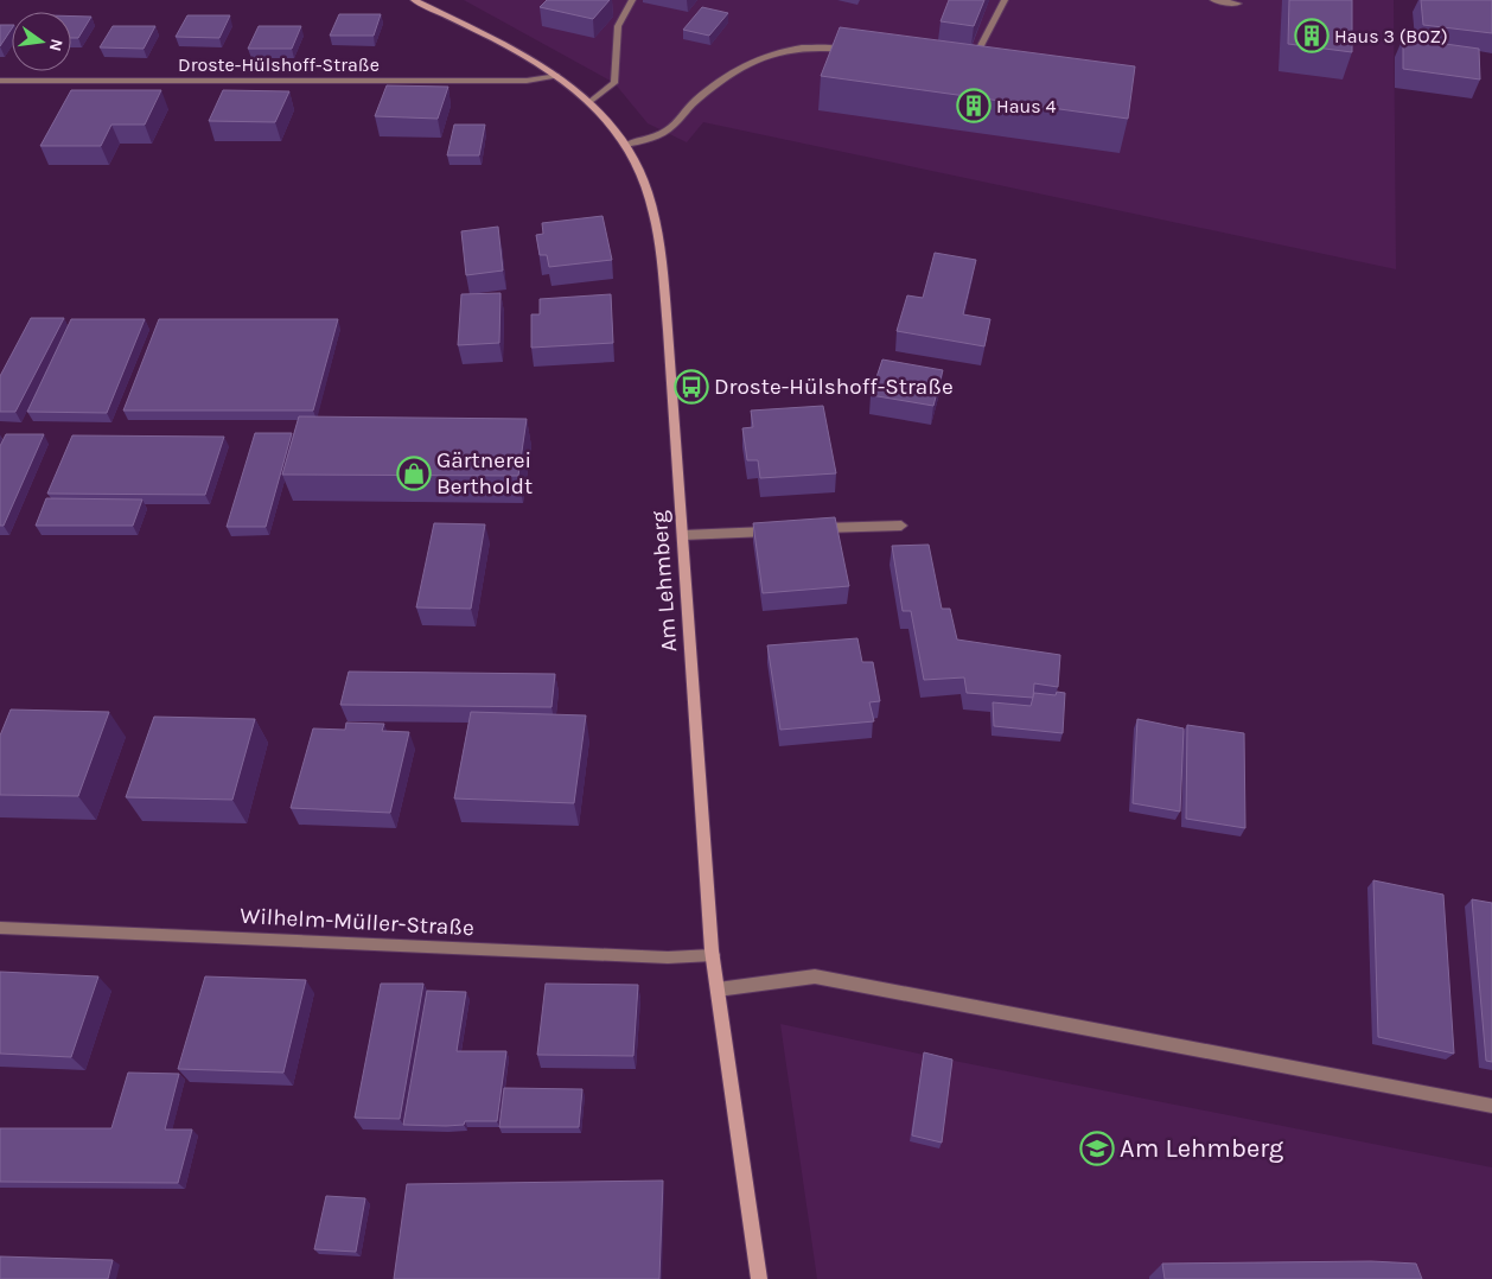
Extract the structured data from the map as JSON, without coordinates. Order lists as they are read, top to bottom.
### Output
{
  "streets": {
    "street": ["Droste-Hülshoff-Straße", "Am Lehmberg", "Wilhelm-Müller-Straße"]
  },
  "crossings": [
    ["Droste-Hülshoff-Straße", "Am Lehmberg"],
    ["Am Lehmberg", "Wilhelm-Müller-Straße"]
  ],
  "places": {
    "building": ["Haus 3 (BOZ)", "Haus 4"],
    "bus stop": ["Droste-Hülshoff-Straße"],
    "shop": ["Gärtnerei Bertholdt"],
    "school or university": ["Am Lehmberg"]
  },
  "north": "right"
}
